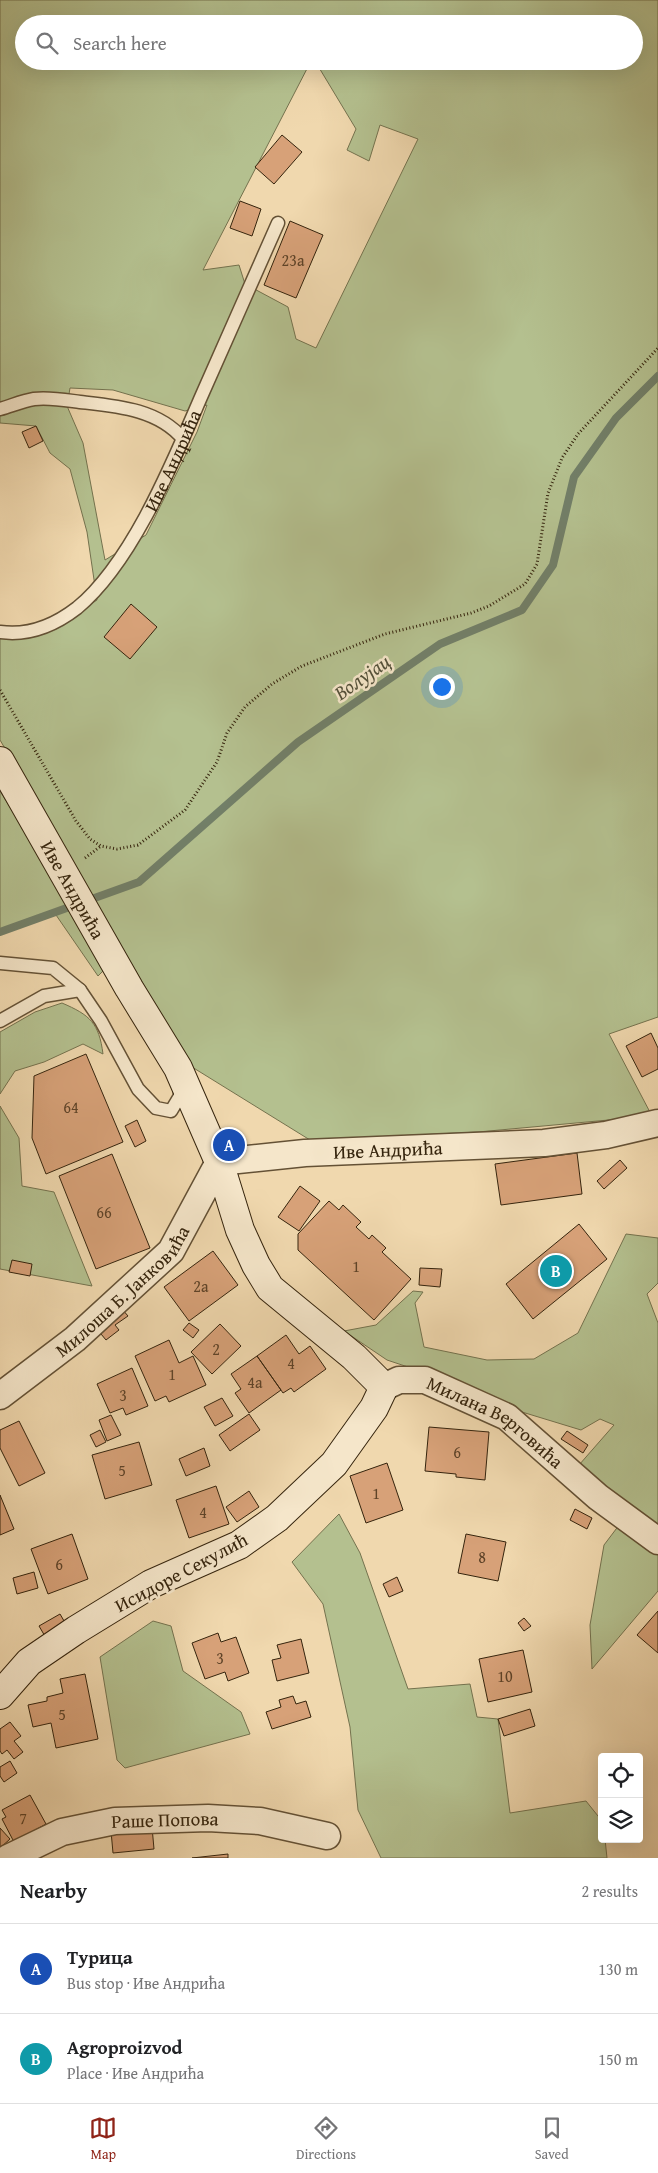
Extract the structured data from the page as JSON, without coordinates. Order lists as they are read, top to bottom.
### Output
{
  "streets": {
    "street": [
      "Иве Андрића",
      "Милоша Б. Јанковића",
      "Милана Верговића",
      "Исидоре Секулић",
      "Раше Попова"
    ]
  },
  "crossings": [
    ["Иве Андрића", "Милоша Б. Јанковића"],
    ["Милана Верговића", "Исидоре Секулић"]
  ],
  "water": ["Волујац"],
  "house_numbers": [
    "23a",
    "64",
    "66",
    "1",
    "2a",
    "2",
    "4",
    "1",
    "4a",
    "3",
    "6",
    "5",
    "1",
    "4",
    "8",
    "6",
    "3",
    "10",
    "5",
    "7"
  ],
  "page": {
    "search": "Search here",
    "pins": ["A", "B"],
    "heading": ["Nearby", "2 results"],
    "list": [
      {
        "mark": "A",
        "name": "Турица",
        "note": "Bus stop · Иве Андрића",
        "value": "130 m"
      },
      {
        "mark": "B",
        "name": "Agroproizvod",
        "note": "Place · Иве Андрића",
        "value": "150 m"
      }
    ],
    "nav": ["Map", "Directions", "Saved"]
  }
}
